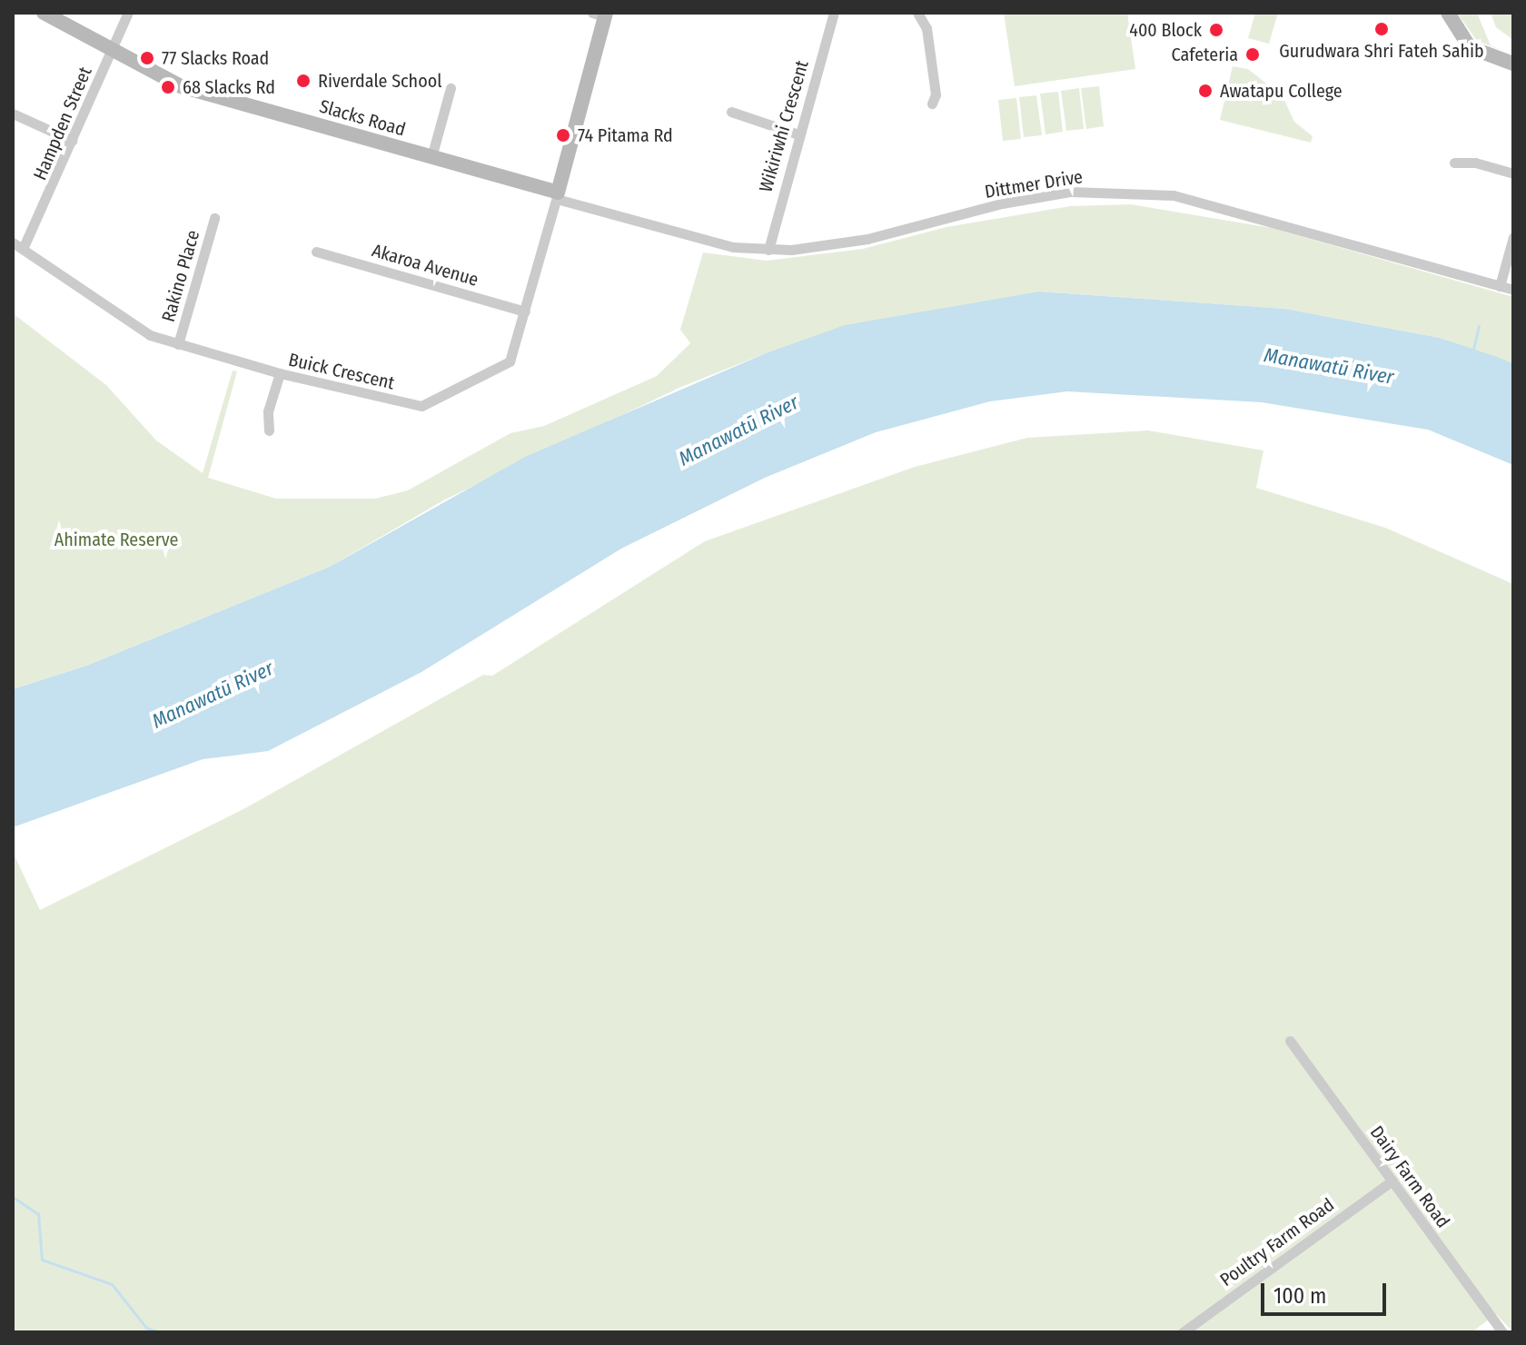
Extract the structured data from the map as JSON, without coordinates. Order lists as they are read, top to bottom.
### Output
{
  "streets": {
    "street": [
      "Slacks Road",
      "Hampden Street",
      "Wikiriwhi Crescent",
      "Dittmer Drive",
      "Akaroa Avenue",
      "Rakino Place",
      "Buick Crescent",
      "Dairy Farm Road",
      "Poultry Farm Road"
    ]
  },
  "crossings": [
    ["Slacks Road", "Hampden Street"],
    ["Slacks Road", "Dittmer Drive"],
    ["Slacks Road", "Buick Crescent"],
    ["Hampden Street", "Buick Crescent"],
    ["Wikiriwhi Crescent", "Dittmer Drive"],
    ["Dittmer Drive", "Buick Crescent"],
    ["Akaroa Avenue", "Buick Crescent"],
    ["Rakino Place", "Buick Crescent"],
    ["Dairy Farm Road", "Poultry Farm Road"]
  ],
  "water": ["Manawatū River"],
  "parks": ["Ahimate Reserve"],
  "places": [
    "Gurudwara Shri Fateh Sahib",
    "400 Block",
    "Cafeteria",
    "77 Slacks Road",
    "Riverdale School",
    "68 Slacks Rd",
    "Awatapu College",
    "74 Pitama Rd"
  ],
  "scale_bar": "100 m"
}
